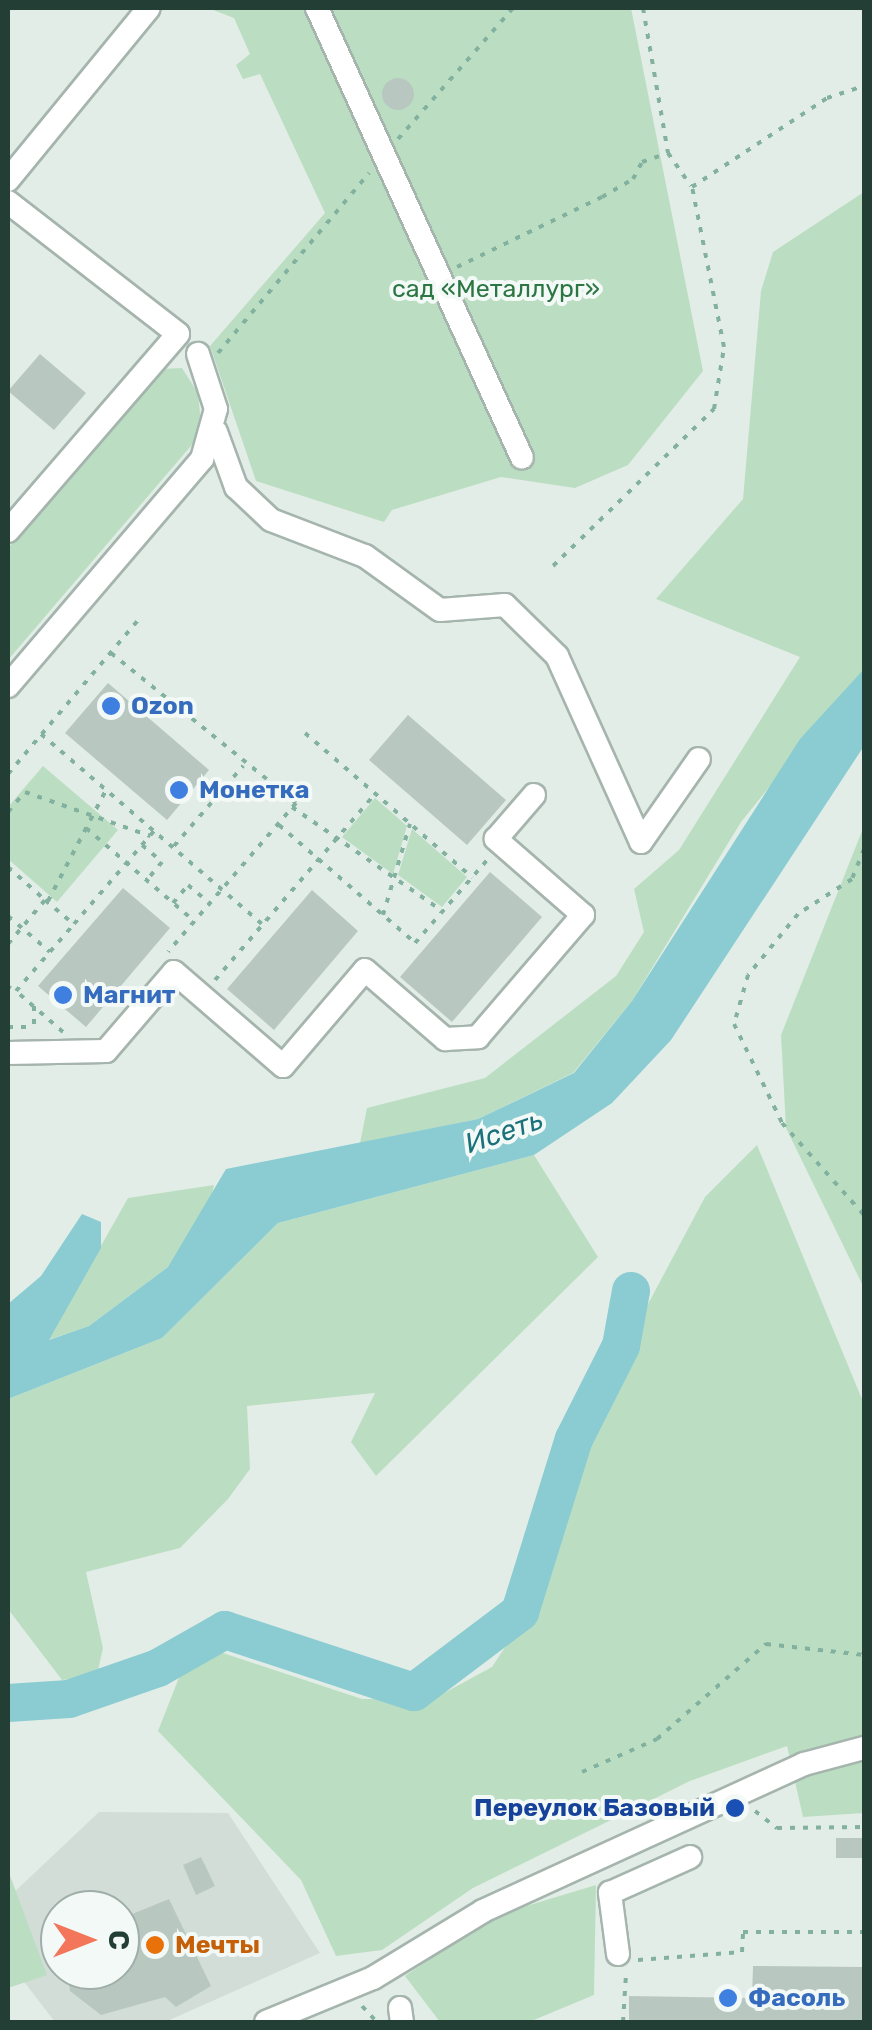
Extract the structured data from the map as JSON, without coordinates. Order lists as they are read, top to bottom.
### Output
{
  "water": ["Исеть"],
  "parks": ["сад «Металлург»"],
  "places": [
    "Ozon",
    "Монетка",
    "Магнит",
    "Переулок Базовый",
    "Мечты",
    "Фасоль"
  ],
  "north": "right"
}
